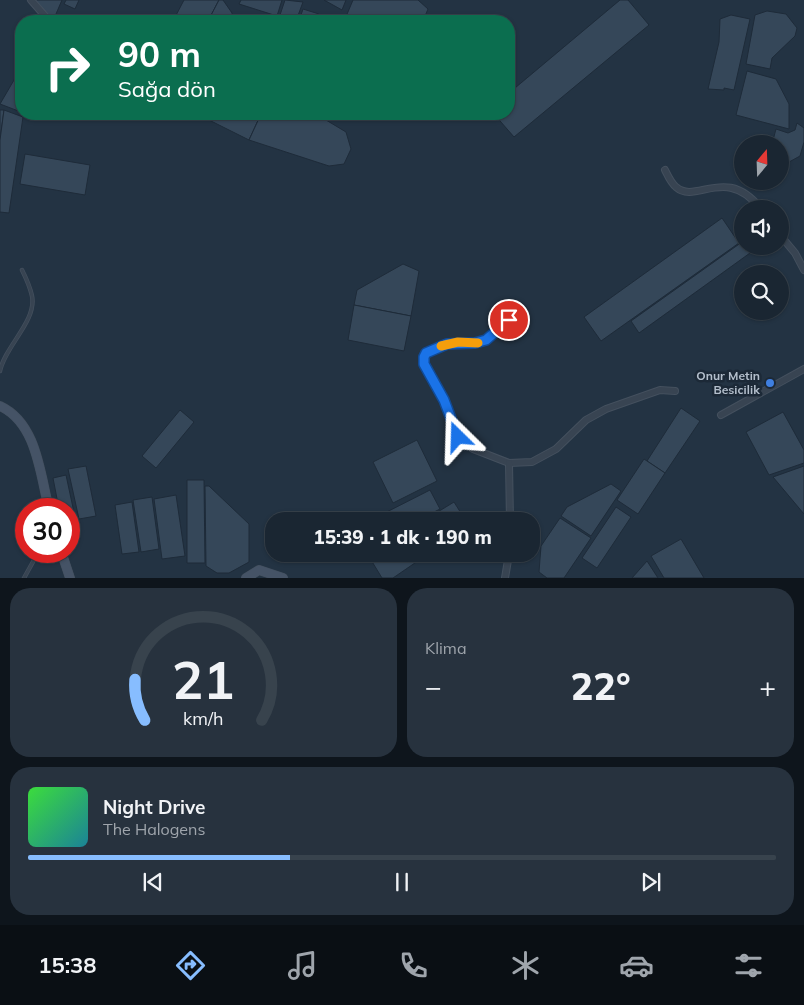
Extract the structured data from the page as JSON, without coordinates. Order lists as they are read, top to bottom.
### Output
{
  "places": ["Onur Metin Besicilik"],
  "north": "top",
  "page": {
    "turn": ["90 m", "Sağa dön"],
    "limit": "30",
    "trip": "15:39 · 1 dk · 190 m",
    "tile": "Klima",
    "heat": ["−", "22°", "+"],
    "song": ["Night Drive", "The Halogens"],
    "tabs": "15:38",
    "gauge": ["21", "km/h"]
  }
}
